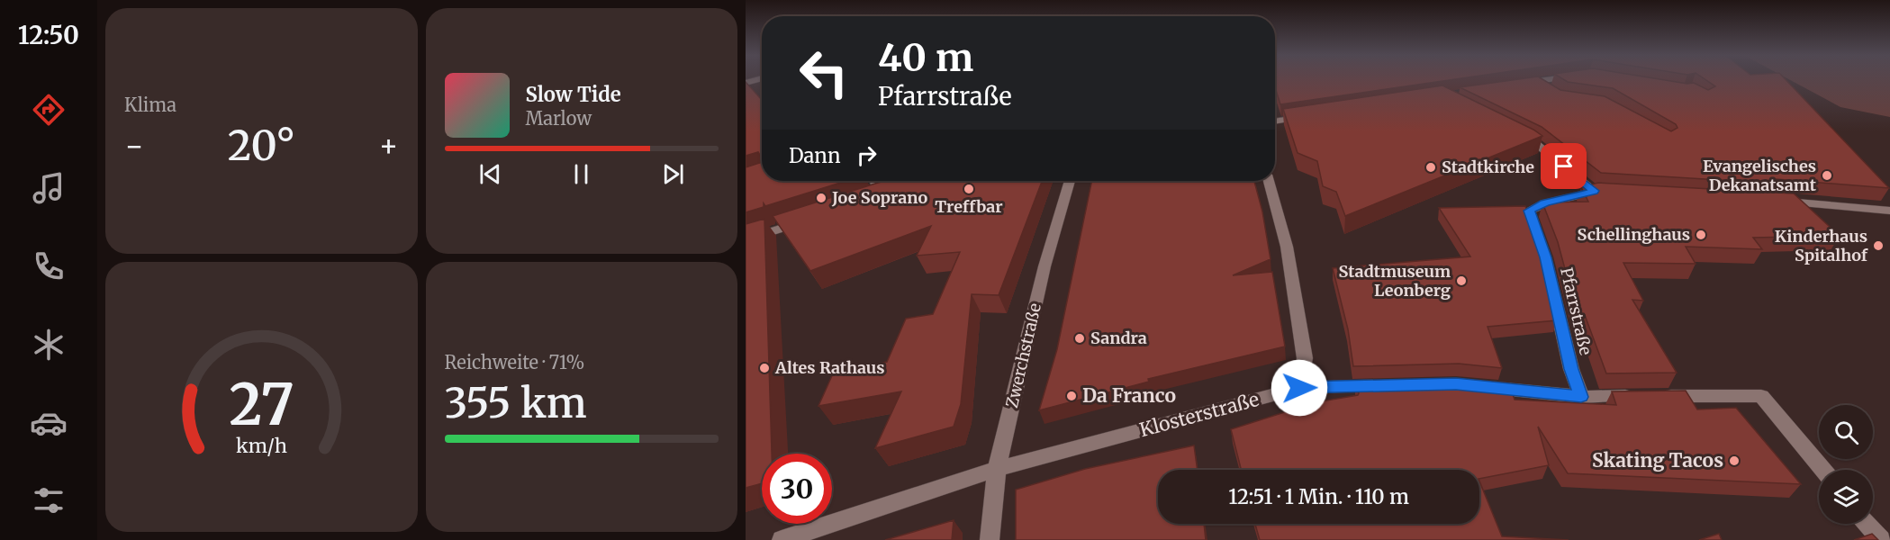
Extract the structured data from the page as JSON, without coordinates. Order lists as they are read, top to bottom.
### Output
{
  "streets": {
    "street": ["Pfarrstraße", "Zwerchstraße", "Klosterstraße"]
  },
  "crossings": [
    ["Zwerchstraße", "Klosterstraße"]
  ],
  "places": [
    "Stadtkirche",
    "Evangelisches Dekanatsamt",
    "Treffbar",
    "Joe Soprano",
    "Schellinghaus",
    "Kinderhaus Spitalhof",
    "Stadtmuseum Leonberg",
    "Sandra",
    "Altes Rathaus",
    "Da Franco",
    "Skating Tacos"
  ],
  "page": {
    "tabs": "12:50",
    "tile": [
      "Klima",
      ["Reichweite · 71%", "355 km"]
    ],
    "turn": ["40 m", "Pfarrstraße"],
    "song": ["Slow Tide", "Marlow"],
    "heat": ["−", "20°", "+"],
    "then": "Dann",
    "limit": "30",
    "trip": "12:51 · 1 Min. · 110 m",
    "gauge": ["27", "km/h"]
  }
}
